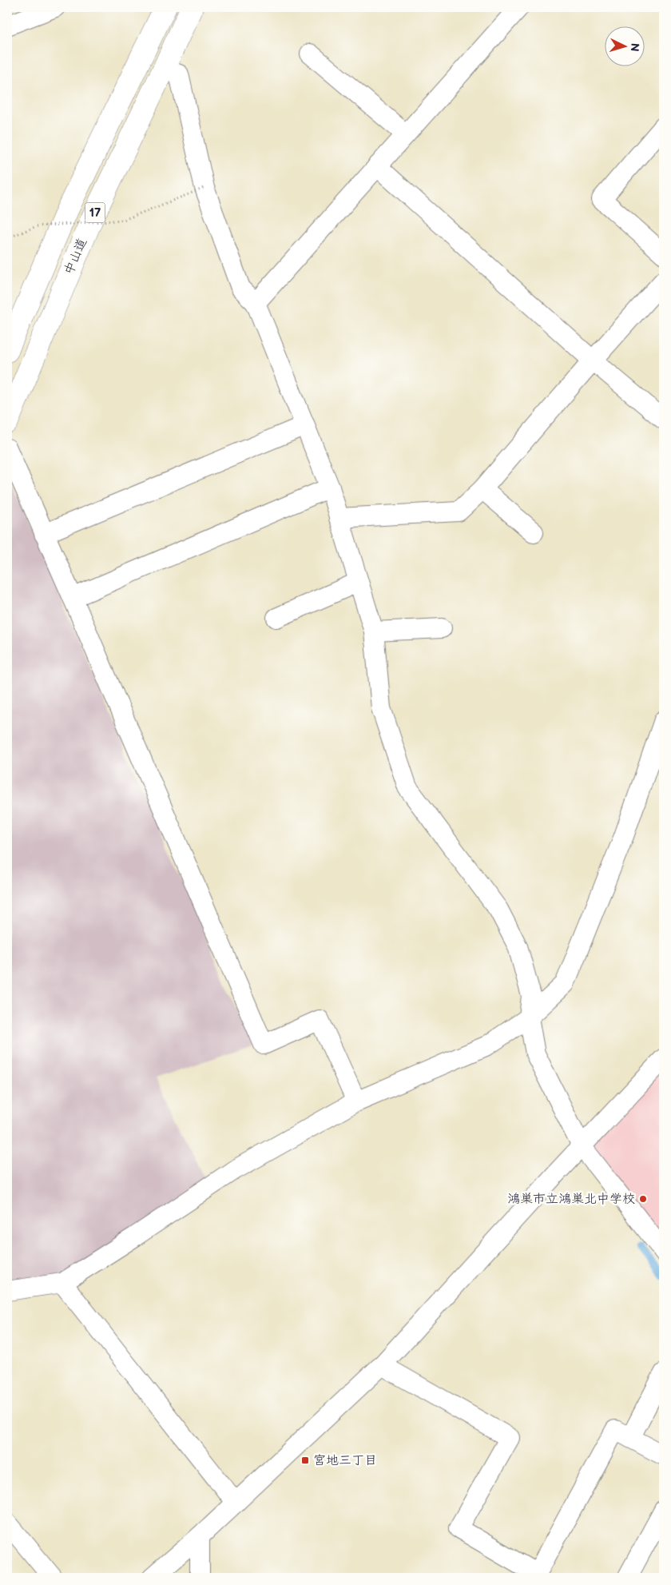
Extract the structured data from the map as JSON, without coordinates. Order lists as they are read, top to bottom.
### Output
{
  "streets": {
    "highway": ["17", "中山道"]
  },
  "places": {
    "other": ["鴻巣市立鴻巣北中学校"],
    "transit": ["宮地三丁目"]
  },
  "north": "right"
}
